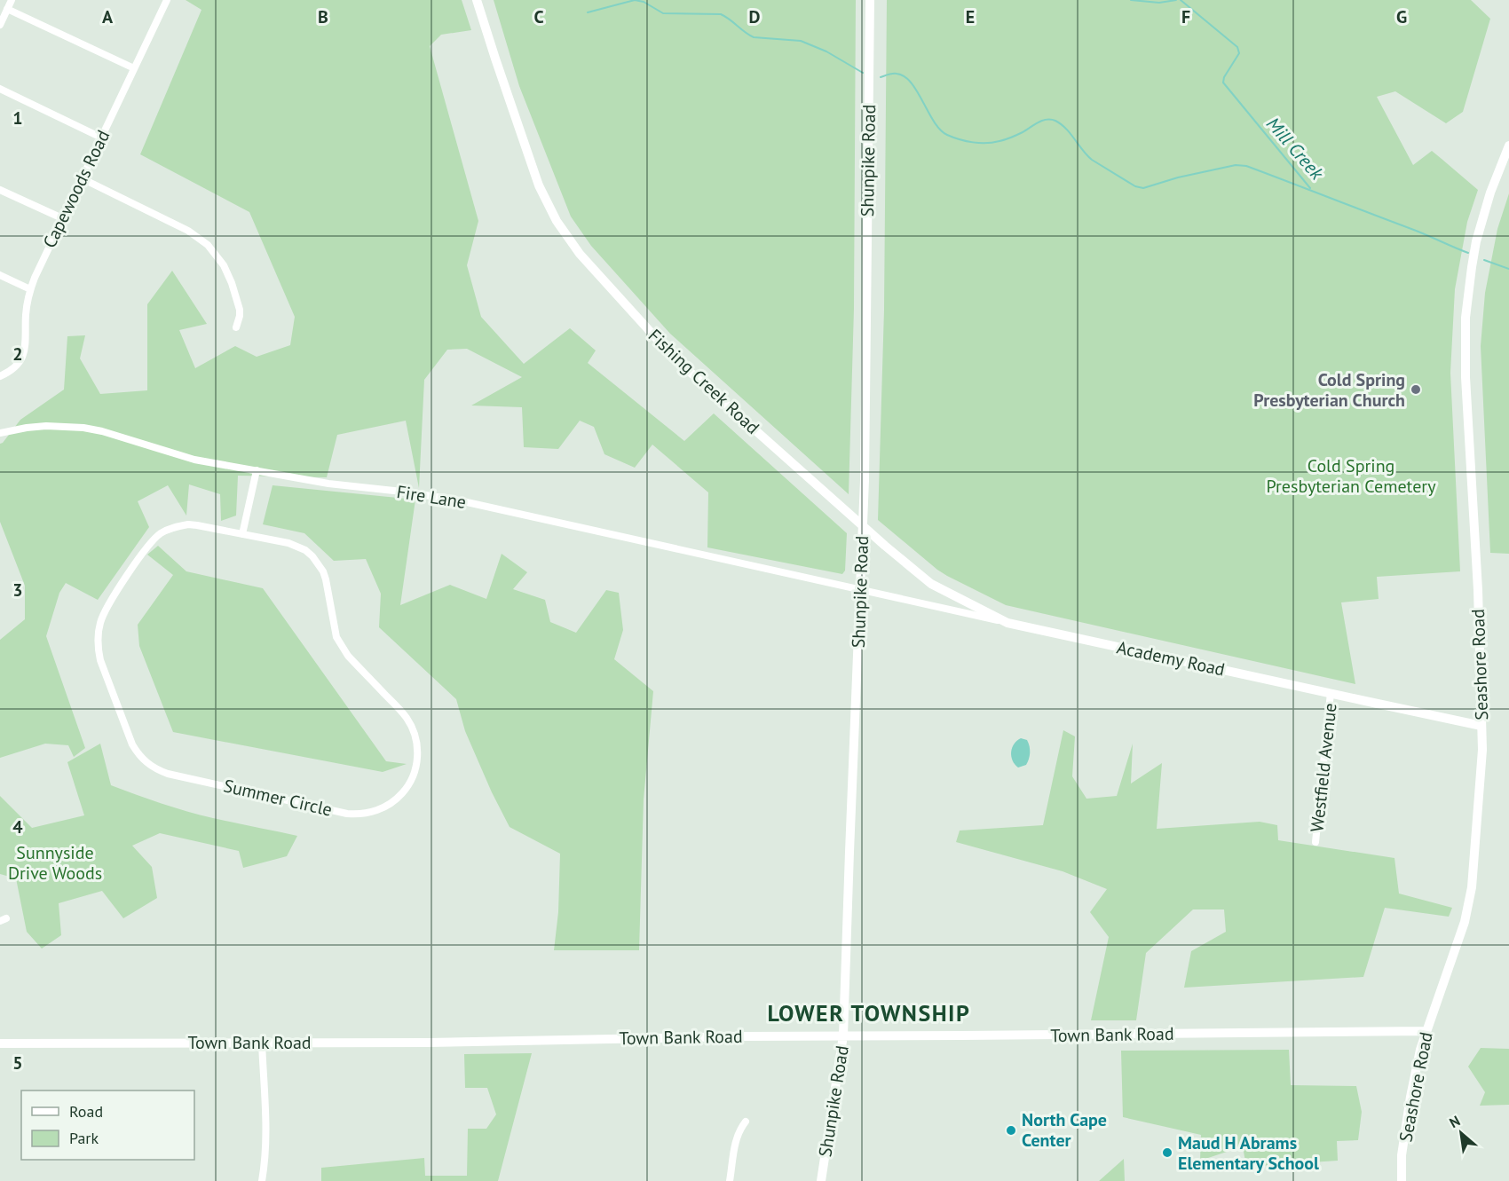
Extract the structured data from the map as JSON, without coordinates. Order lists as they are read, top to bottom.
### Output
{
  "streets": {
    "street": [
      "Shunpike Road",
      "Capewoods Road",
      "Fishing Creek Road",
      "Fire Lane",
      "Academy Road",
      "Seashore Road",
      "Westfield Avenue",
      "Summer Circle",
      "Town Bank Road"
    ]
  },
  "crossings": [
    ["Shunpike Road", "Fishing Creek Road"],
    ["Shunpike Road", "Fire Lane"],
    ["Shunpike Road", "Academy Road"],
    ["Shunpike Road", "Town Bank Road"],
    ["Fishing Creek Road", "Academy Road"],
    ["Fire Lane", "Academy Road"],
    ["Academy Road", "Seashore Road"],
    ["Academy Road", "Westfield Avenue"],
    ["Seashore Road", "Town Bank Road"]
  ],
  "districts": ["LOWER TOWNSHIP"],
  "water": ["Mill Creek"],
  "parks": ["Cold Spring Presbyterian Cemetery", "Sunnyside Drive Woods"],
  "places": ["Cold Spring Presbyterian Church", "North Cape Center", "Maud H Abrams Elementary School"],
  "legend": ["Road", "Park"],
  "north": "top left",
  "grid": {
    "columns": [
      "A",
      "B",
      "C",
      "D",
      "E",
      "F",
      "G"
    ],
    "rows": [
      "1",
      "2",
      "3",
      "4",
      "5"
    ]
  }
}
